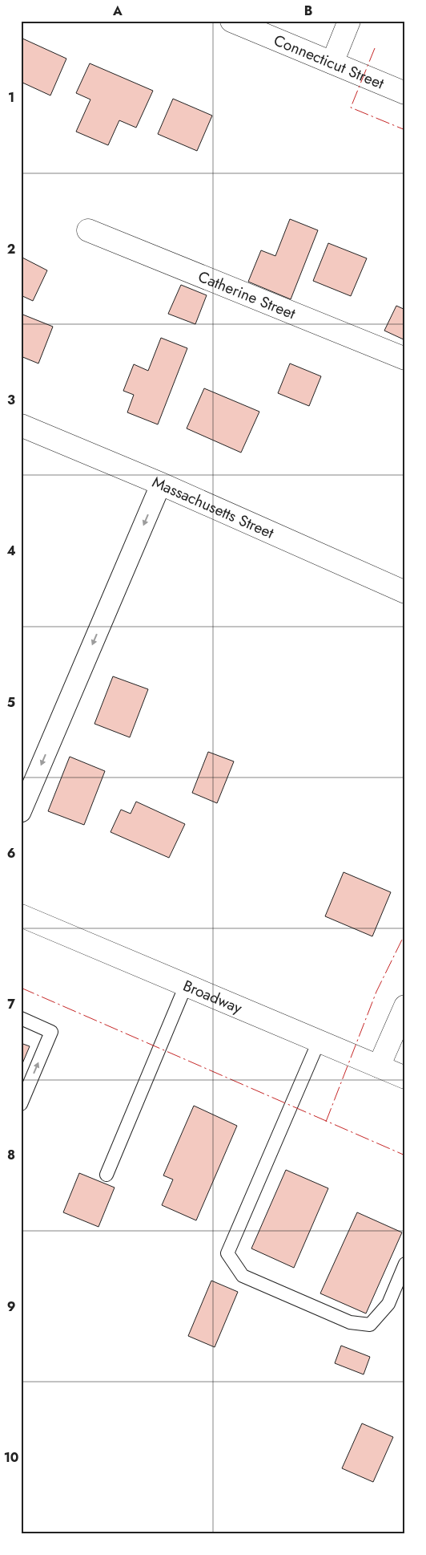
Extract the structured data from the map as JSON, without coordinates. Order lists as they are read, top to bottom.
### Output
{
  "streets": {
    "street": [
      "Connecticut Street",
      "Catherine Street",
      "Massachusetts Street",
      "Broadway"
    ]
  },
  "grid": {
    "columns": ["A", "B"],
    "rows": [
      "1",
      "2",
      "3",
      "4",
      "5",
      "6",
      "7",
      "8",
      "9",
      "10"
    ]
  }
}
